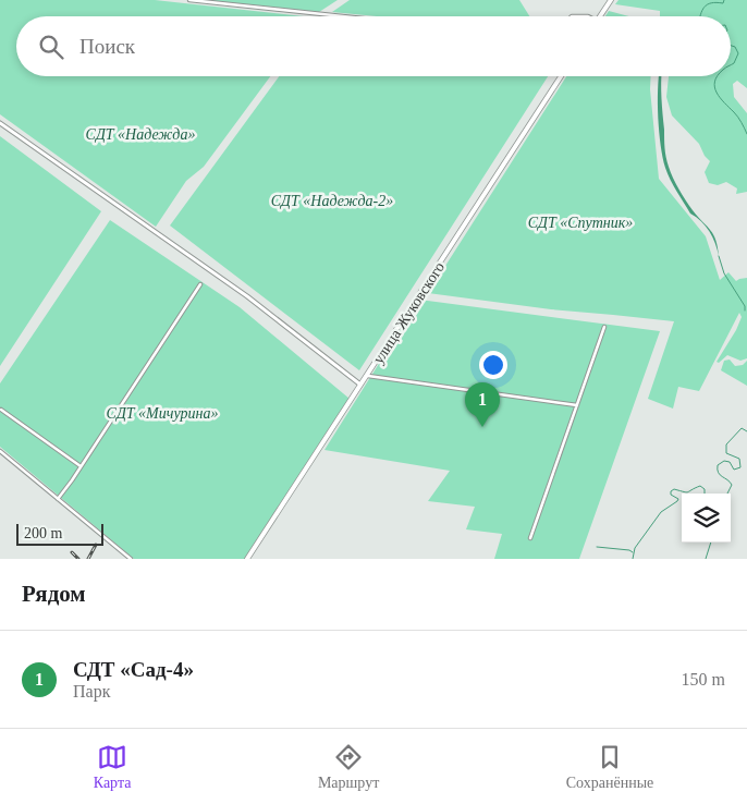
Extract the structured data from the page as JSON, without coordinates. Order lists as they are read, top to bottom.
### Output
{
  "streets": {
    "main road": ["улица Жуковского"]
  },
  "parks": [
    "СДТ «Надежда»",
    "СДТ «Надежда-2»",
    "СДТ «Спутник»",
    "СДТ «Мичурина»"
  ],
  "scale_bar": "200 m",
  "page": {
    "search": "Поиск",
    "pins": "1",
    "scale": "200 m",
    "heading": "Рядом",
    "list": [
      {
        "mark": "1",
        "name": "СДТ «Сад-4»",
        "note": "Парк",
        "value": "150 m"
      }
    ],
    "nav": ["Карта", "Маршрут", "Сохранённые"]
  }
}
